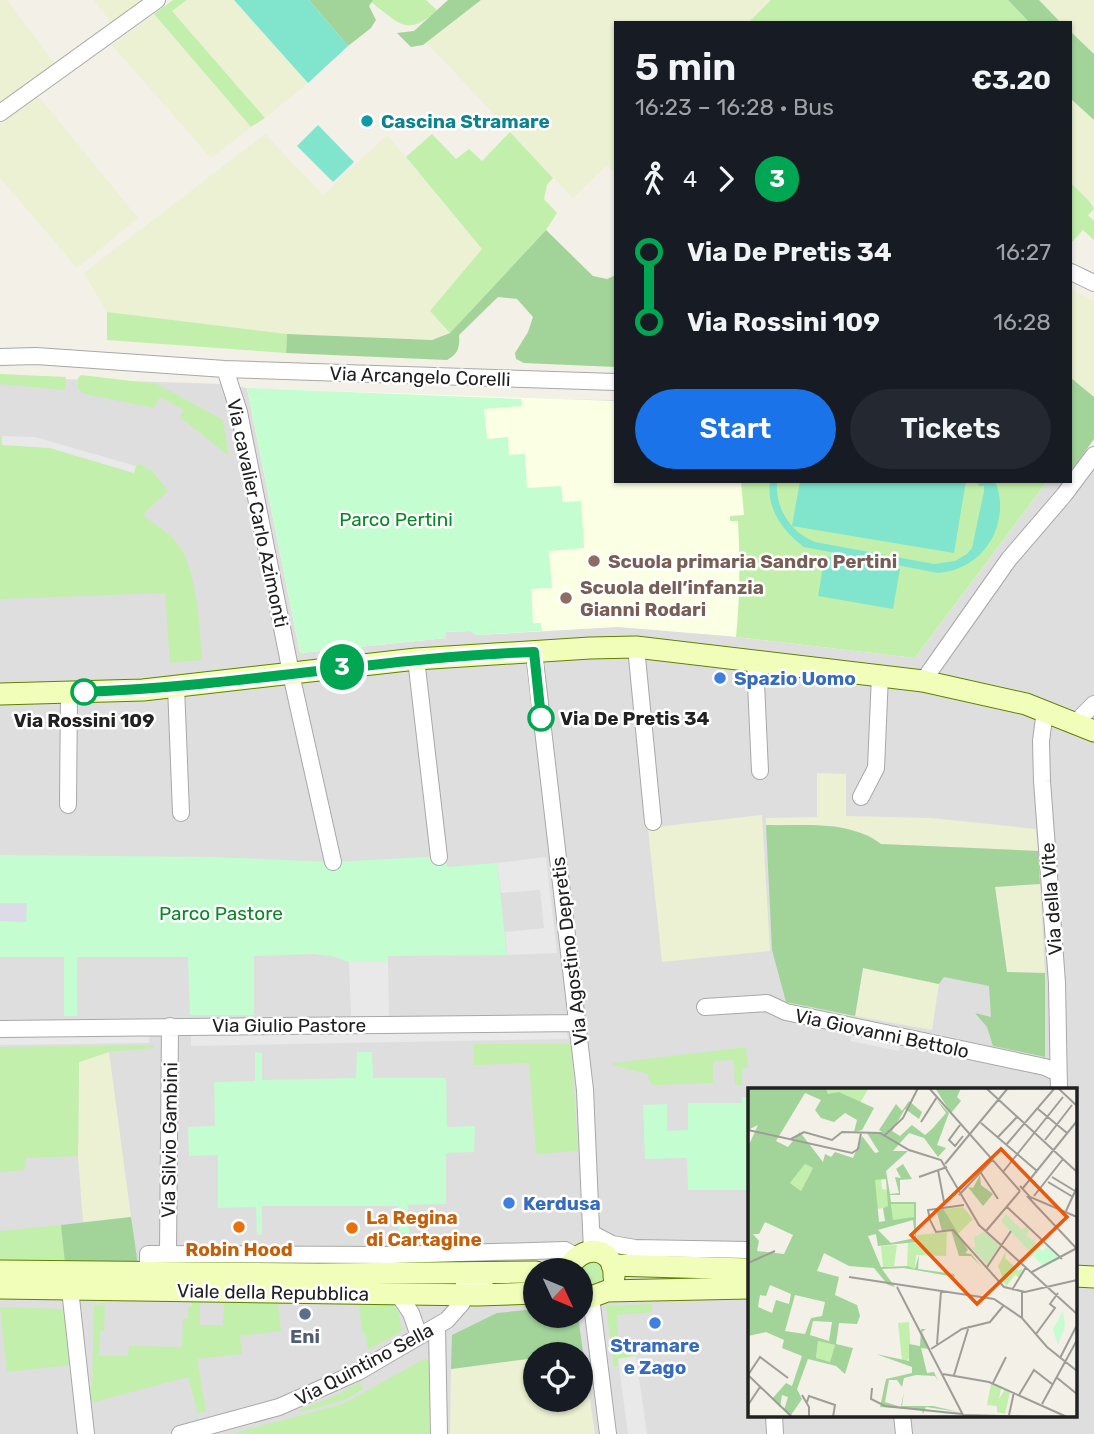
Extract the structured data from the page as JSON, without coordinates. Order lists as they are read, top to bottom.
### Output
{
  "streets": {
    "street": [
      "Via Arcangelo Corelli",
      "Via cavalier Carlo Azimonti",
      "Via della Vite",
      "Via Agostino Depretis",
      "Via Giulio Pastore",
      "Via Giovanni Bettolo",
      "Via Silvio Gambini",
      "Viale della Repubblica",
      "Via Quintino Sella"
    ]
  },
  "crossings": [
    ["Via Arcangelo Corelli", "Via cavalier Carlo Azimonti"],
    ["Via della Vite", "Via Giovanni Bettolo"],
    ["Via Agostino Depretis", "Via Giulio Pastore"],
    ["Via Giulio Pastore", "Via Silvio Gambini"],
    ["Via Silvio Gambini", "Viale della Repubblica"],
    ["Viale della Repubblica", "Via Quintino Sella"]
  ],
  "parks": ["Parco Pertini", "Parco Pastore"],
  "places": [
    "Cascina Stramare",
    "Scuola primaria Sandro Pertini",
    "Scuola dell’infanzia Gianni Rodari",
    "Spazio Uomo",
    "Via Rossini 109",
    "Via De Pretis 34",
    "Kerdusa",
    "Robin Hood",
    "La Regina di Cartagine",
    "Eni",
    "Stramare e Zago"
  ],
  "lines": ["bus line 3"],
  "north": "bottom right",
  "page": {
    "on_map": "3",
    "heading": ["5 min", "16:23 – 16:28 · Bus", "€3.20"],
    "legs": ["4", "3"],
    "list": [
      {
        "name": "Via De Pretis 34",
        "value": "16:27"
      },
      {
        "name": "Via Rossini 109",
        "value": "16:28"
      }
    ],
    "buttons": ["Start", "Tickets"]
  }
}
